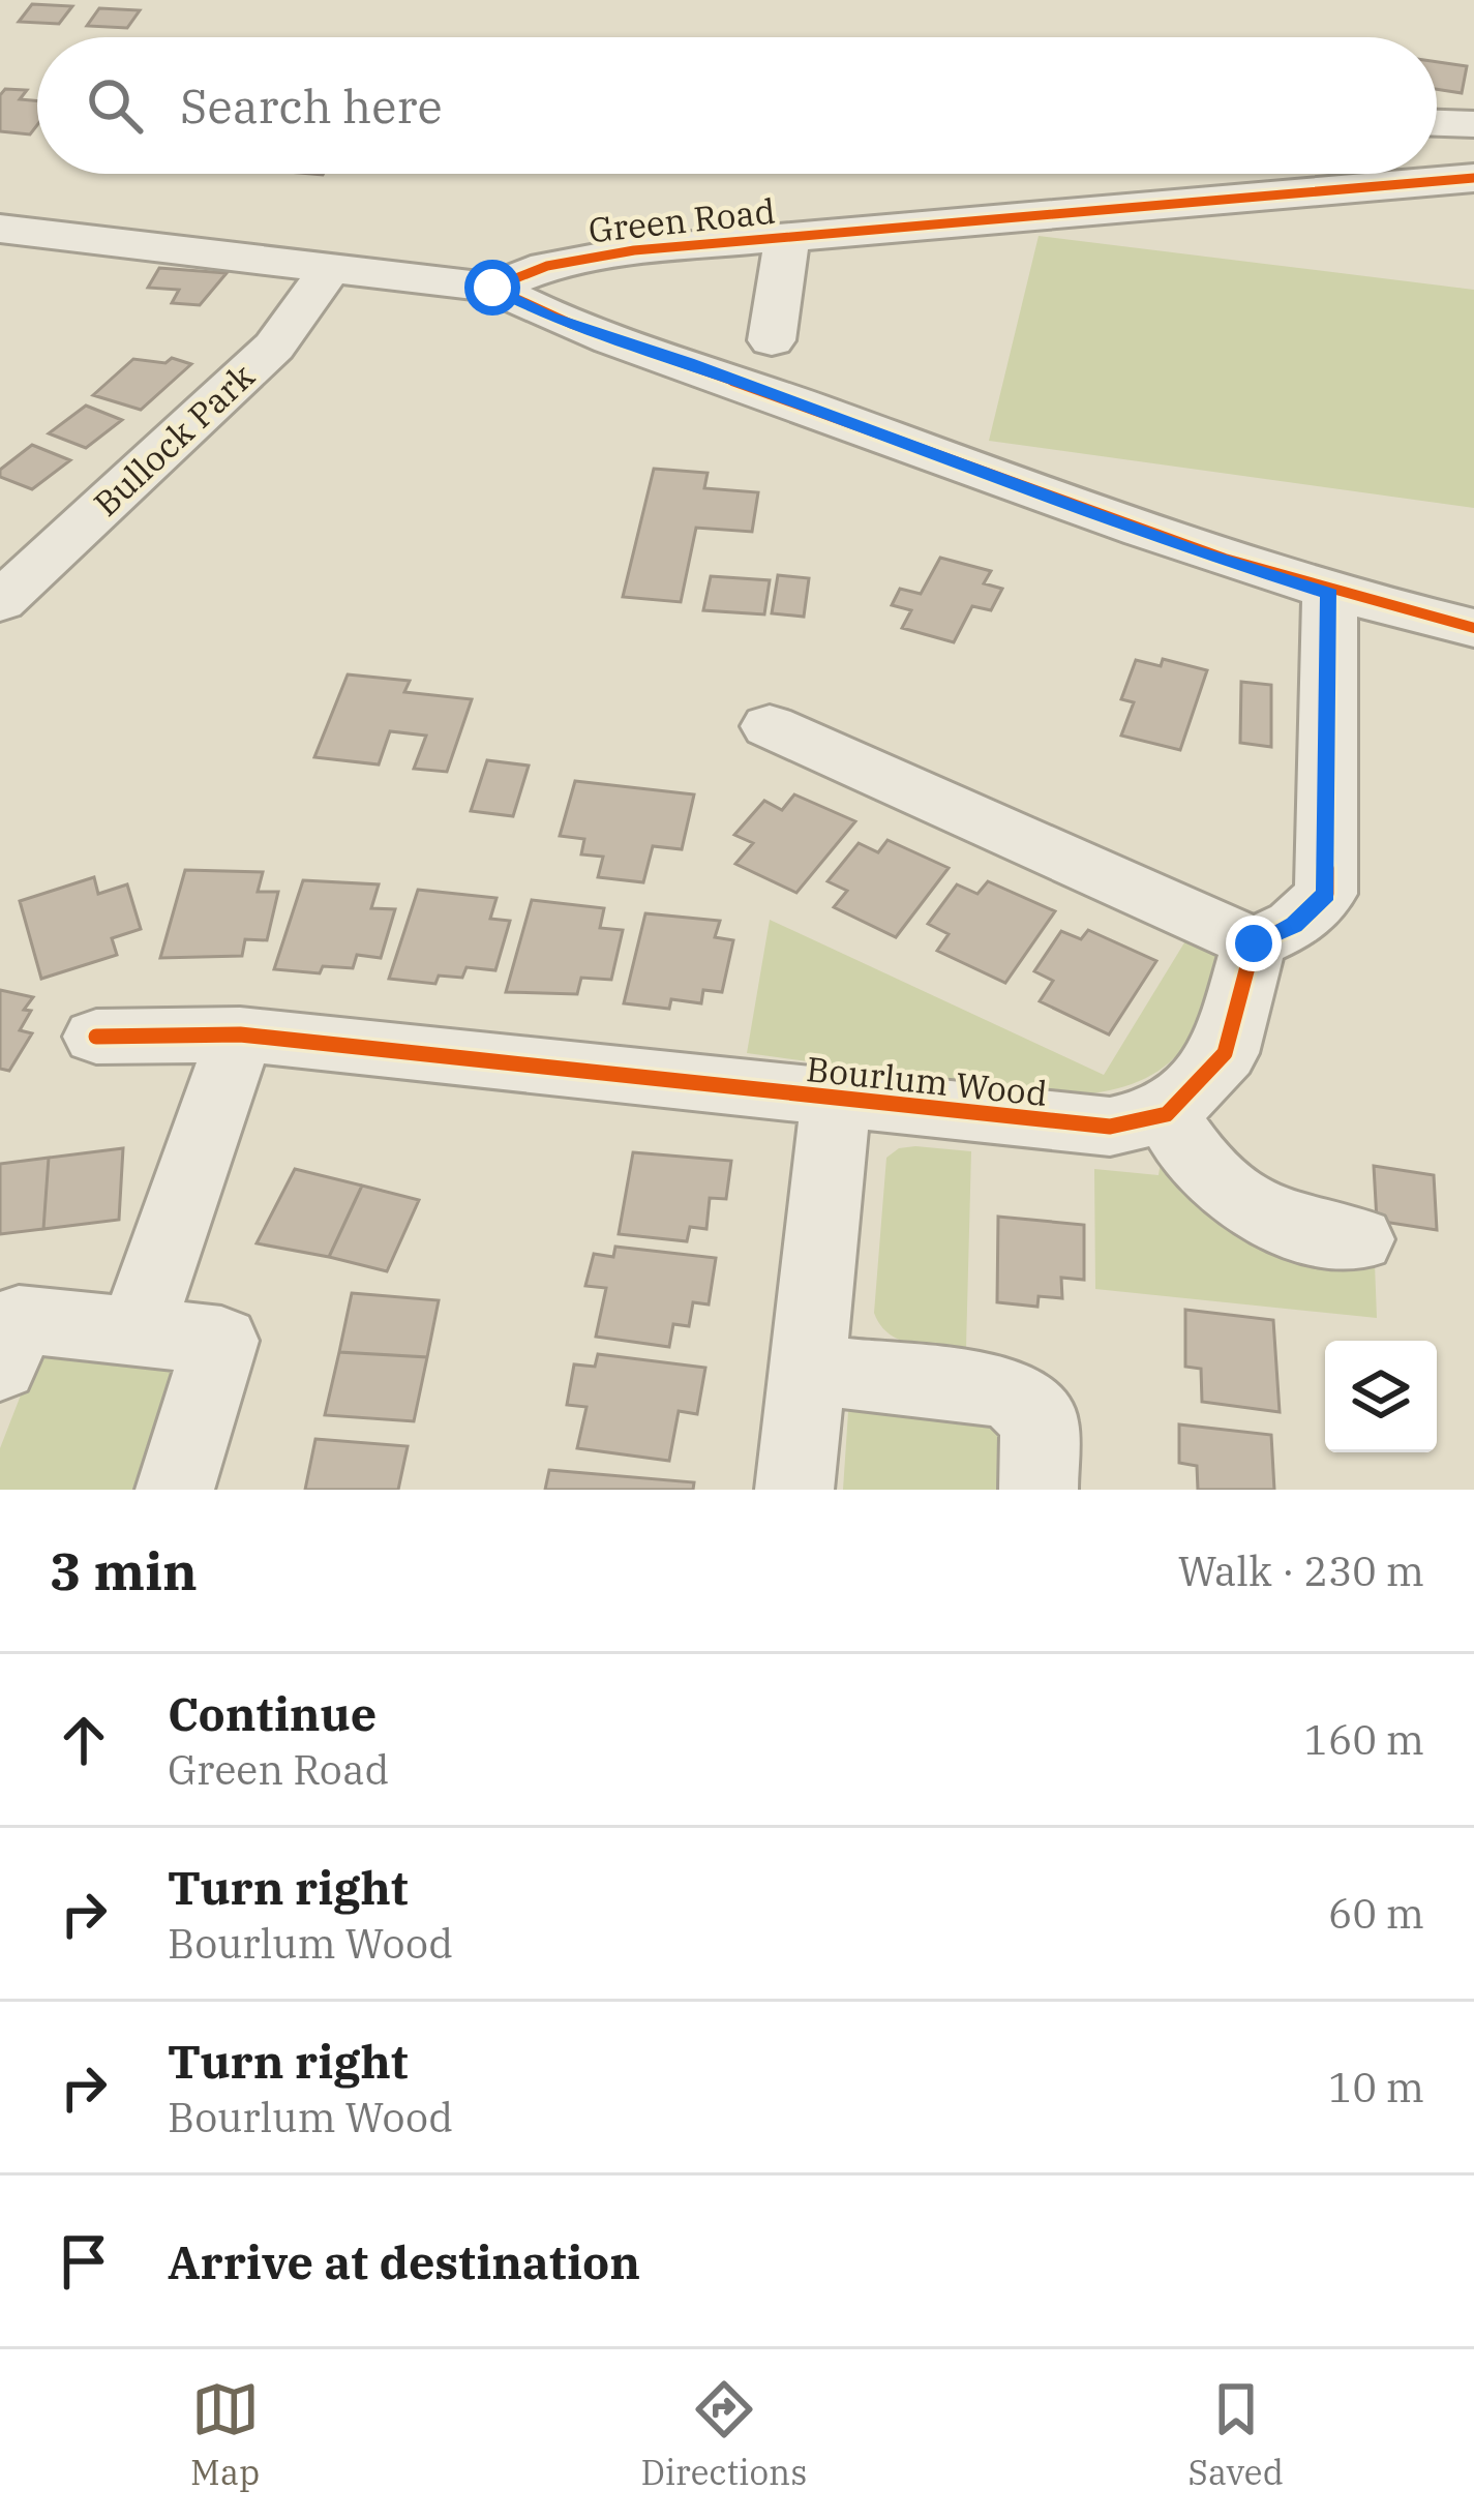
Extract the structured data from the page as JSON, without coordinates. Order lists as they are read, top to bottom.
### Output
{
  "streets": {
    "street": ["Green Road", "Bullock Park", "Bourlum Wood"]
  },
  "page": {
    "search": "Search here",
    "heading": ["3 min", "Walk · 230 m"],
    "list": [
      ["Continue", "Green Road", "160 m"],
      ["Turn right", "Bourlum Wood", "60 m"],
      ["Turn right", "Bourlum Wood", "10 m"],
      "Arrive at destination"
    ],
    "nav": ["Map", "Directions", "Saved"]
  }
}
